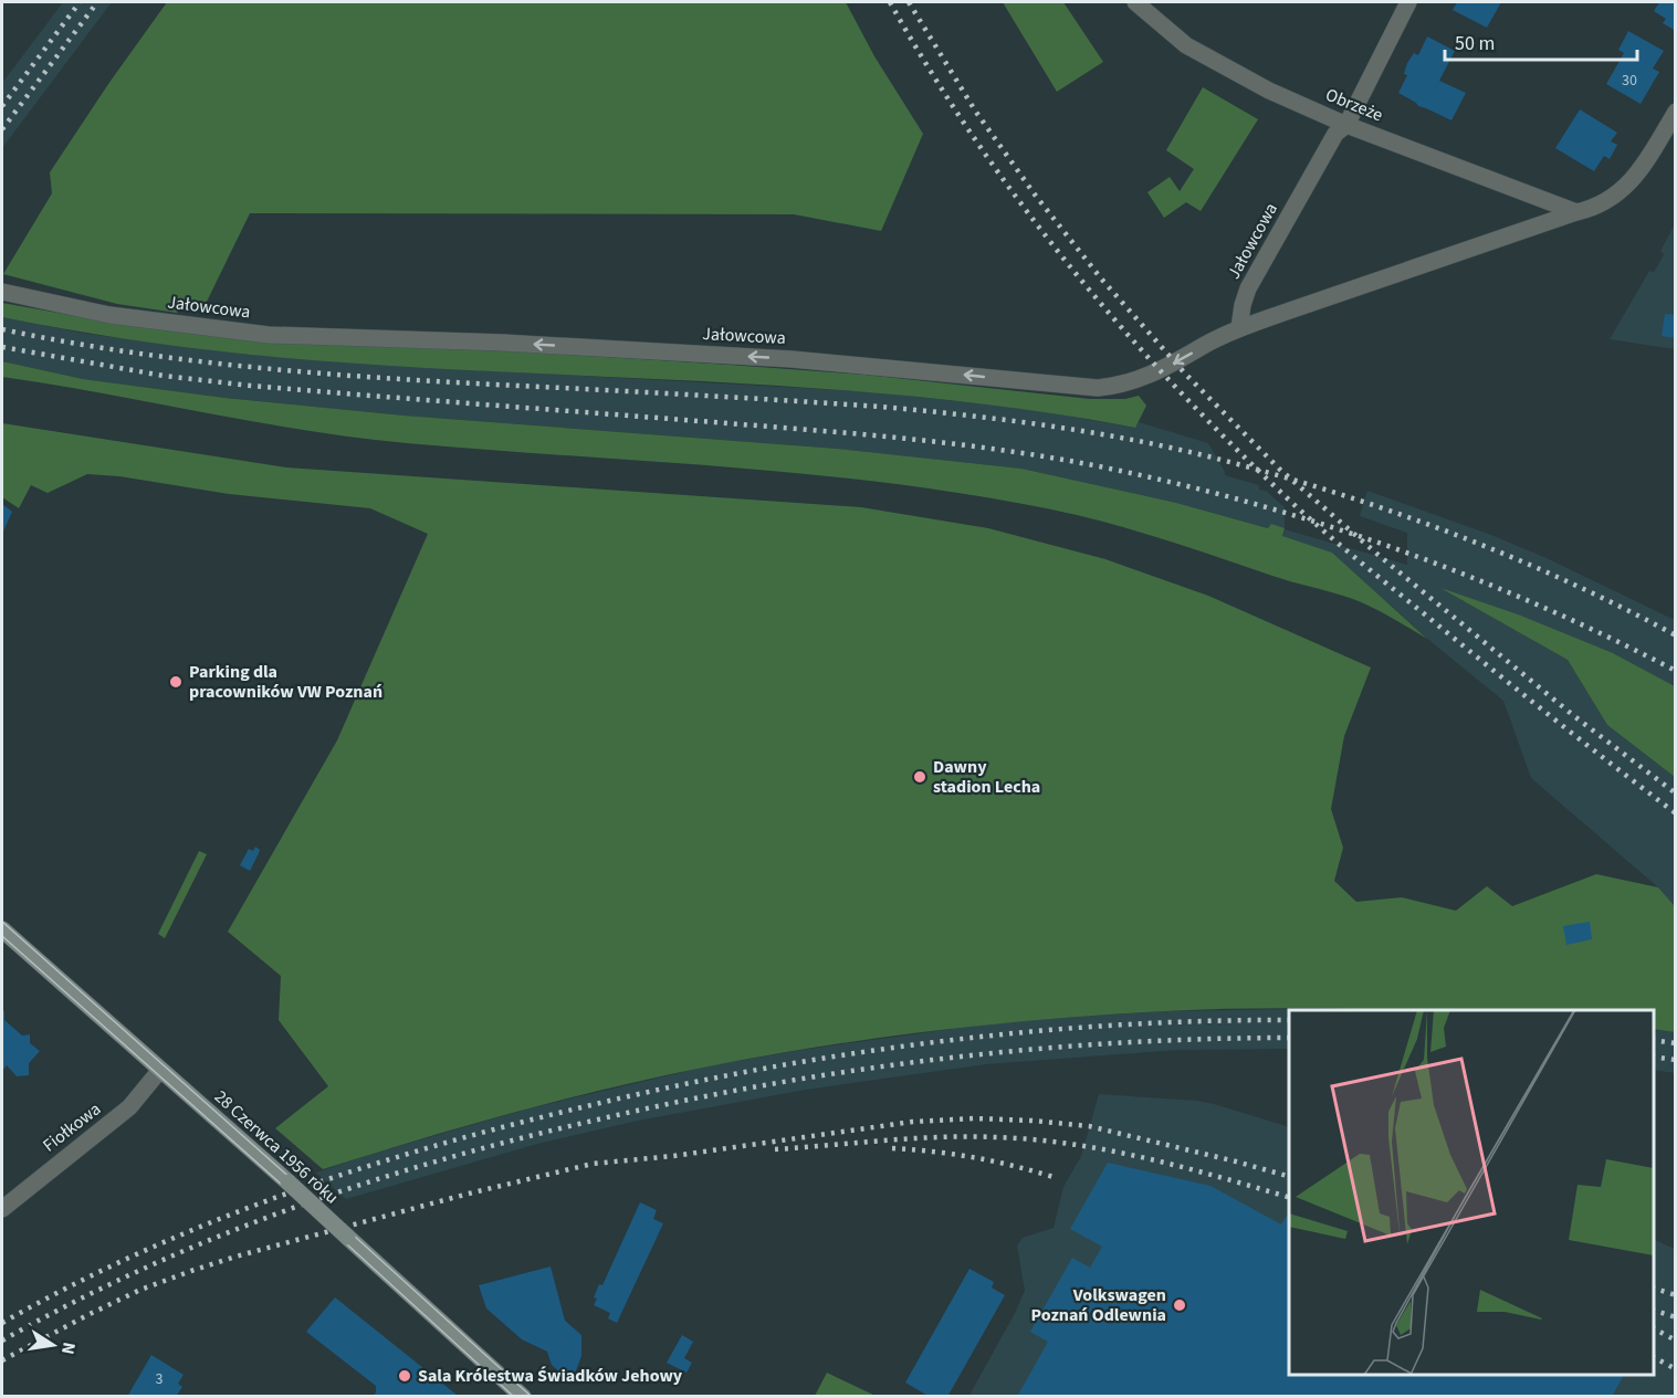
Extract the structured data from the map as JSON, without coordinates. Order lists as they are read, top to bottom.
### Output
{
  "streets": {
    "street": [
      "Obrzeże",
      "Jałowcowa",
      "Fiołkowa",
      "28 Czerwca 1956 roku"
    ]
  },
  "crossings": [
    ["Obrzeże", "Jałowcowa"],
    ["Fiołkowa", "28 Czerwca 1956 roku"]
  ],
  "one_way": ["Jałowcowa"],
  "places": [
    "Parking dla pracowników VW Poznań",
    "Dawny stadion Lecha",
    "Volkswagen Poznań Odlewnia",
    "Sala Królestwa Świadków Jehowy"
  ],
  "house_numbers": ["30", "3"],
  "scale_bar": "50 m",
  "north": "right"
}
